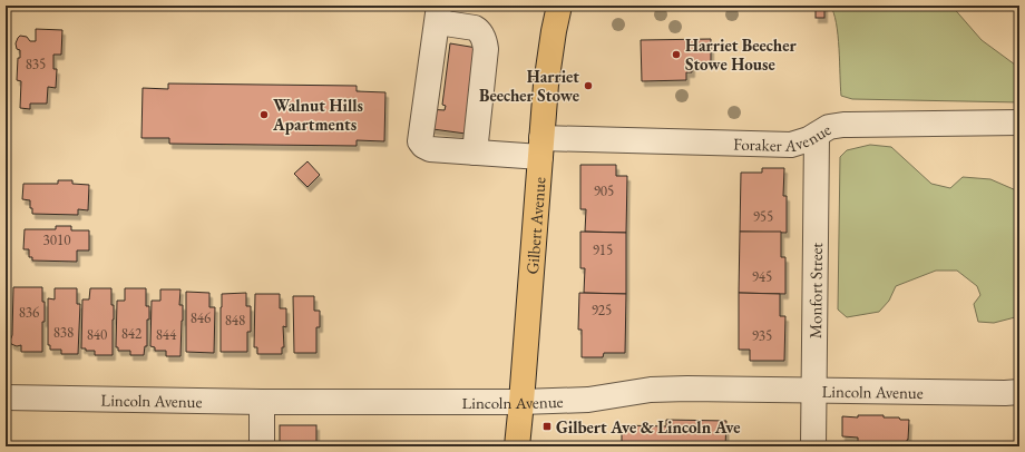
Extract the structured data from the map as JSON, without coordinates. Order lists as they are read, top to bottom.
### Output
{
  "streets": {
    "main road": ["Gilbert Avenue"],
    "street": ["Foraker Avenue", "Monfort Street", "Lincoln Avenue"]
  },
  "crossings": [
    ["Foraker Avenue", "Gilbert Avenue"],
    ["Foraker Avenue", "Monfort Street"],
    ["Gilbert Avenue", "Lincoln Avenue"],
    ["Monfort Street", "Lincoln Avenue"]
  ],
  "places": {
    "other": ["Harriet Beecher Stowe House", "Harriet Beecher Stowe", "Walnut Hills Apartments"],
    "transit": ["Gilbert Ave & Lincoln Ave"]
  },
  "house_numbers": [
    "835",
    "905",
    "955",
    "3010",
    "915",
    "945",
    "925",
    "836",
    "846",
    "848",
    "838",
    "842",
    "840",
    "844",
    "935"
  ]
}
